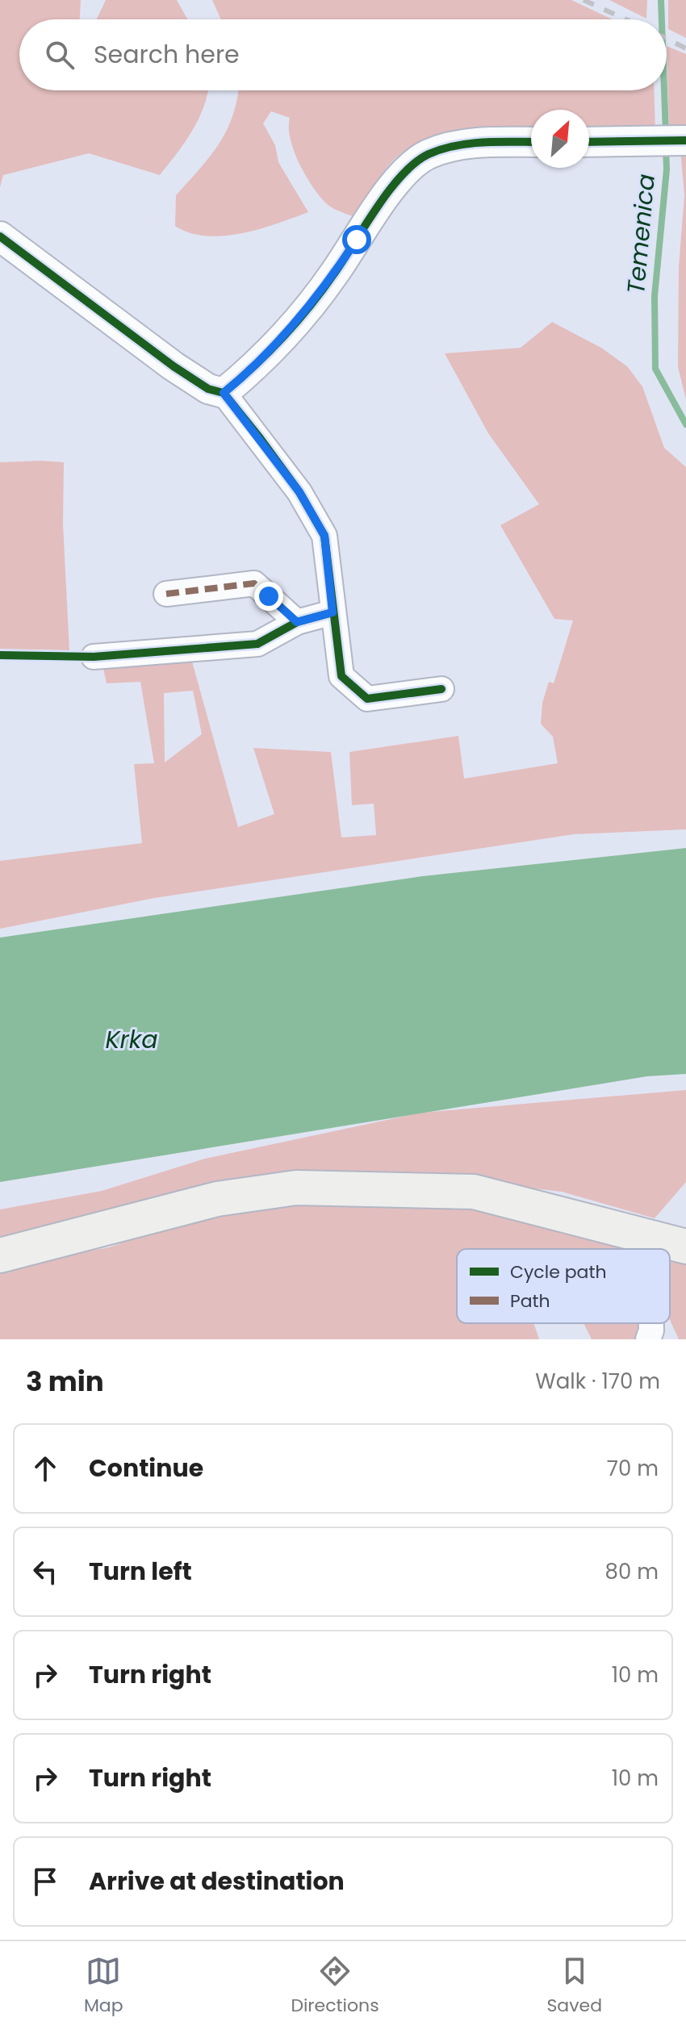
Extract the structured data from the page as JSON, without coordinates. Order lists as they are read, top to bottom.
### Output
{
  "water": ["Temenica", "Krka"],
  "legend": ["Cycle path", "Path"],
  "north": "top right",
  "page": {
    "search": "Search here",
    "heading": ["3 min", "Walk · 170 m"],
    "list": [
      ["Continue", "70 m"],
      ["Turn left", "80 m"],
      ["Turn right", "10 m"],
      ["Turn right", "10 m"],
      "Arrive at destination"
    ],
    "nav": ["Map", "Directions", "Saved"]
  }
}
